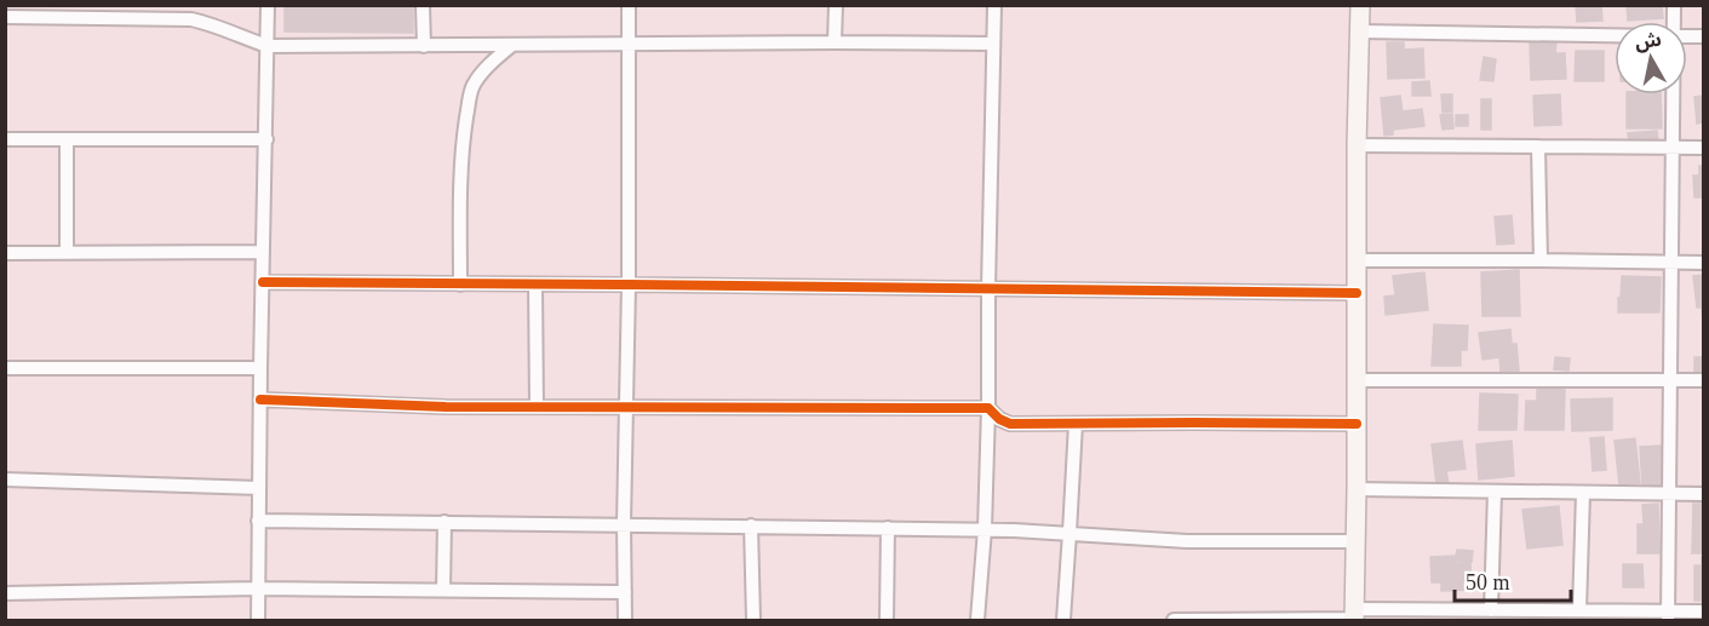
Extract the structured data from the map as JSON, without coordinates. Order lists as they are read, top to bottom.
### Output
{
  "scale_bar": "50 m",
  "north": "top"
}
